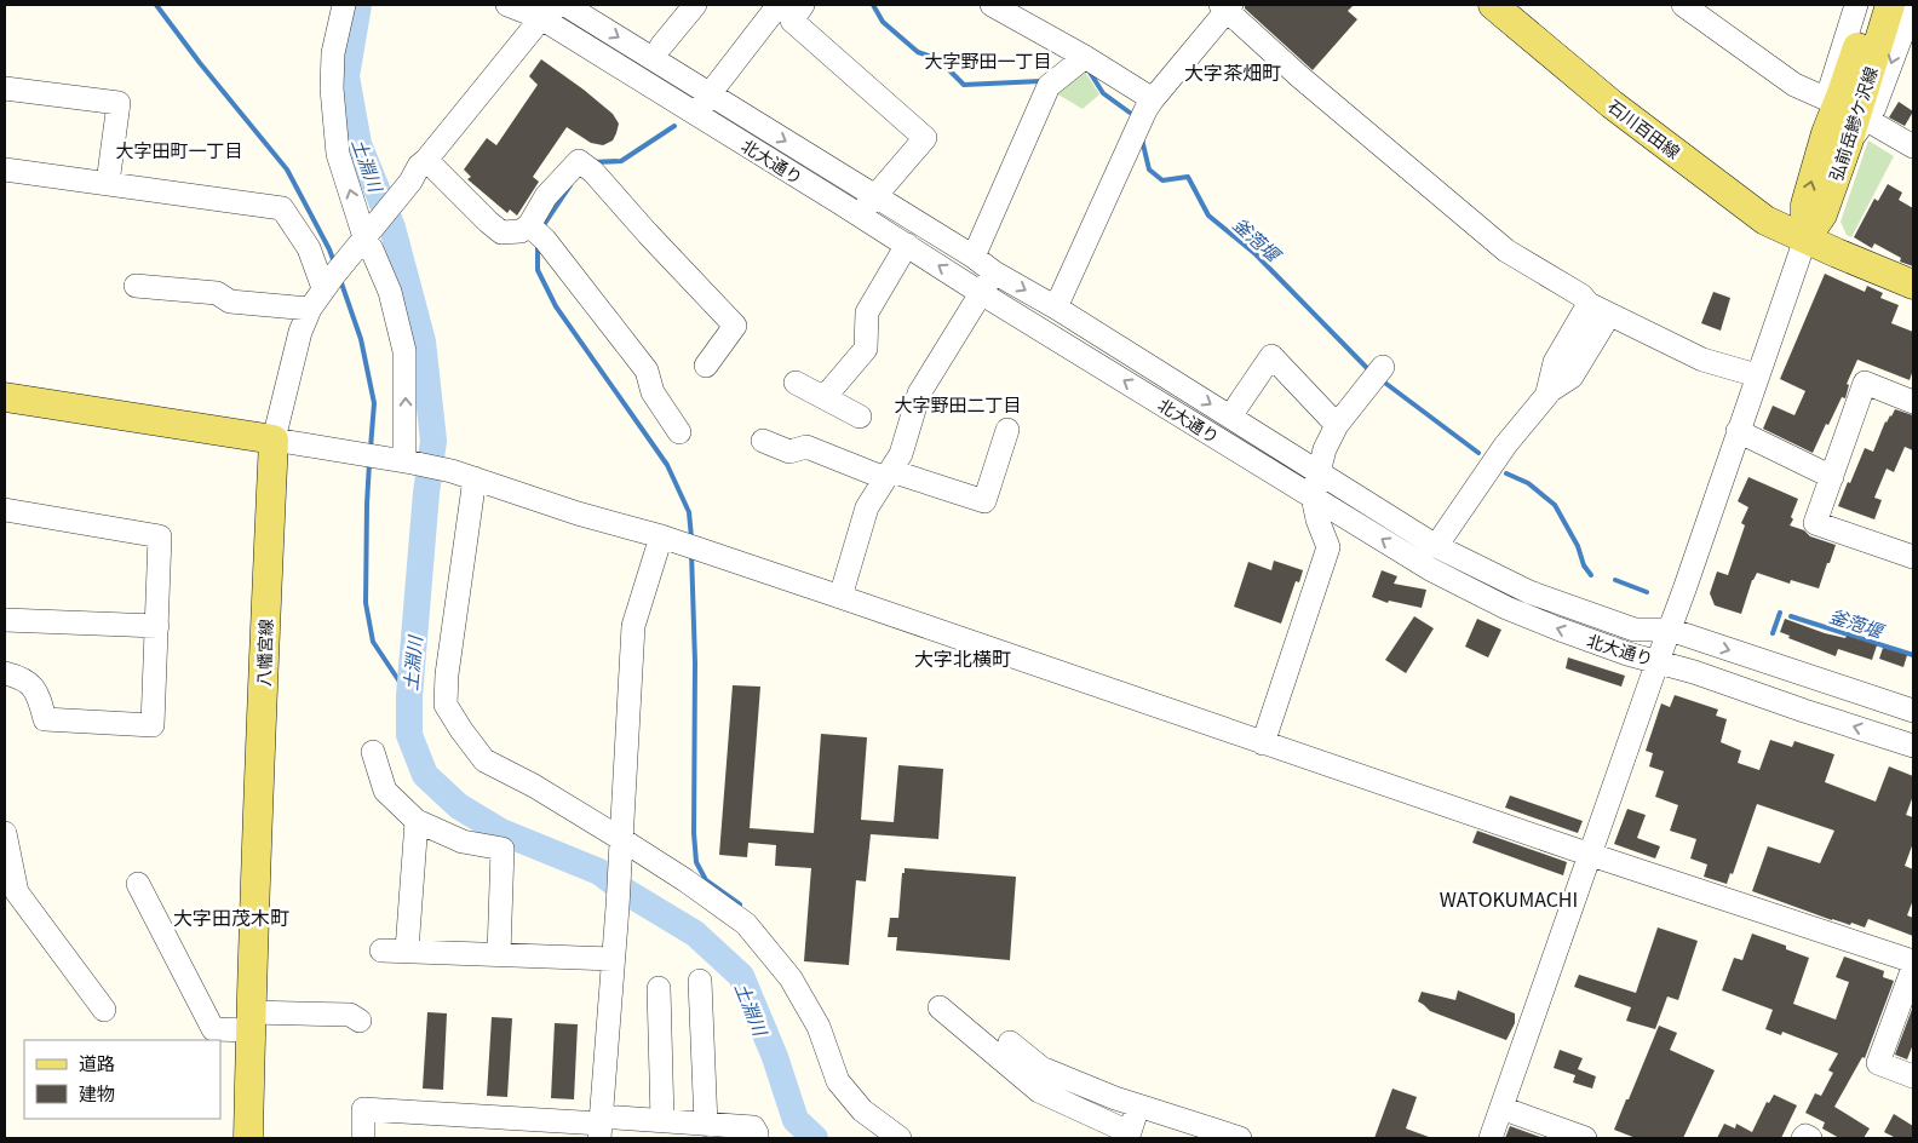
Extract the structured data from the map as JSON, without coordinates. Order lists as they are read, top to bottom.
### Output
{
  "streets": {
    "main road": ["弘前岳鰺ケ沢線", "石川百田線", "八幡宮線"],
    "street": ["北大通り"]
  },
  "crossings": [
    ["弘前岳鰺ケ沢線", "石川百田線"]
  ],
  "districts": [
    "大字野田一丁目",
    "大字茶畑町",
    "大字田町一丁目",
    "大字野田二丁目",
    "大字北横町",
    "WATOKUMACHI",
    "大字田茂木町"
  ],
  "water": ["土淵川", "釜萢堰"],
  "legend": ["道路", "建物"]
}
